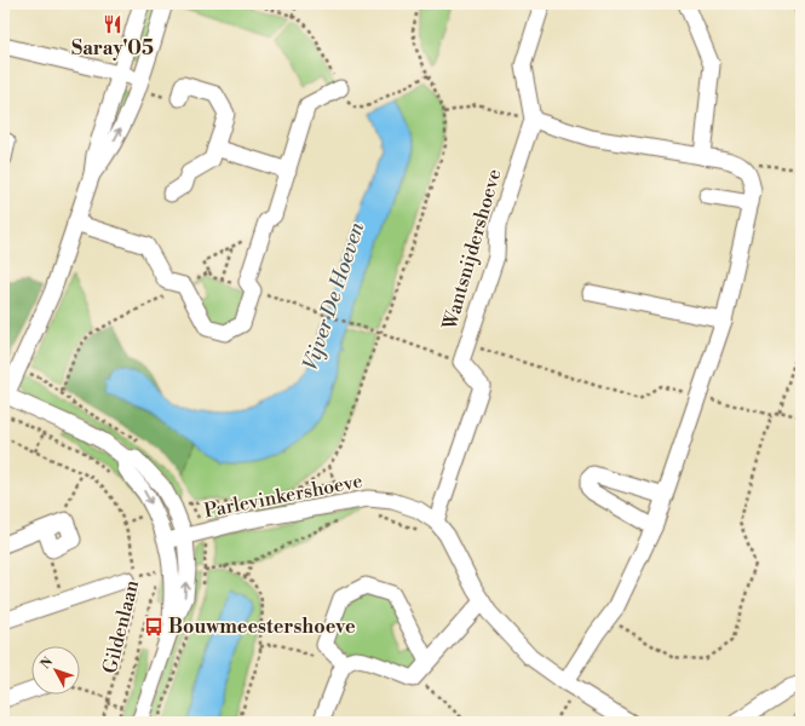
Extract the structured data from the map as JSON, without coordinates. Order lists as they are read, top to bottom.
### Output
{
  "streets": {
    "street": ["Wantsnijdershoeve", "Parlevinkershoeve", "Gildenlaan"]
  },
  "crossings": [
    ["Parlevinkershoeve", "Gildenlaan"]
  ],
  "water": ["Vijver De Hoeven"],
  "places": {
    "restaurant": ["Saray'05"],
    "bus stop": ["Bouwmeestershoeve"]
  },
  "north": "top left"
}
